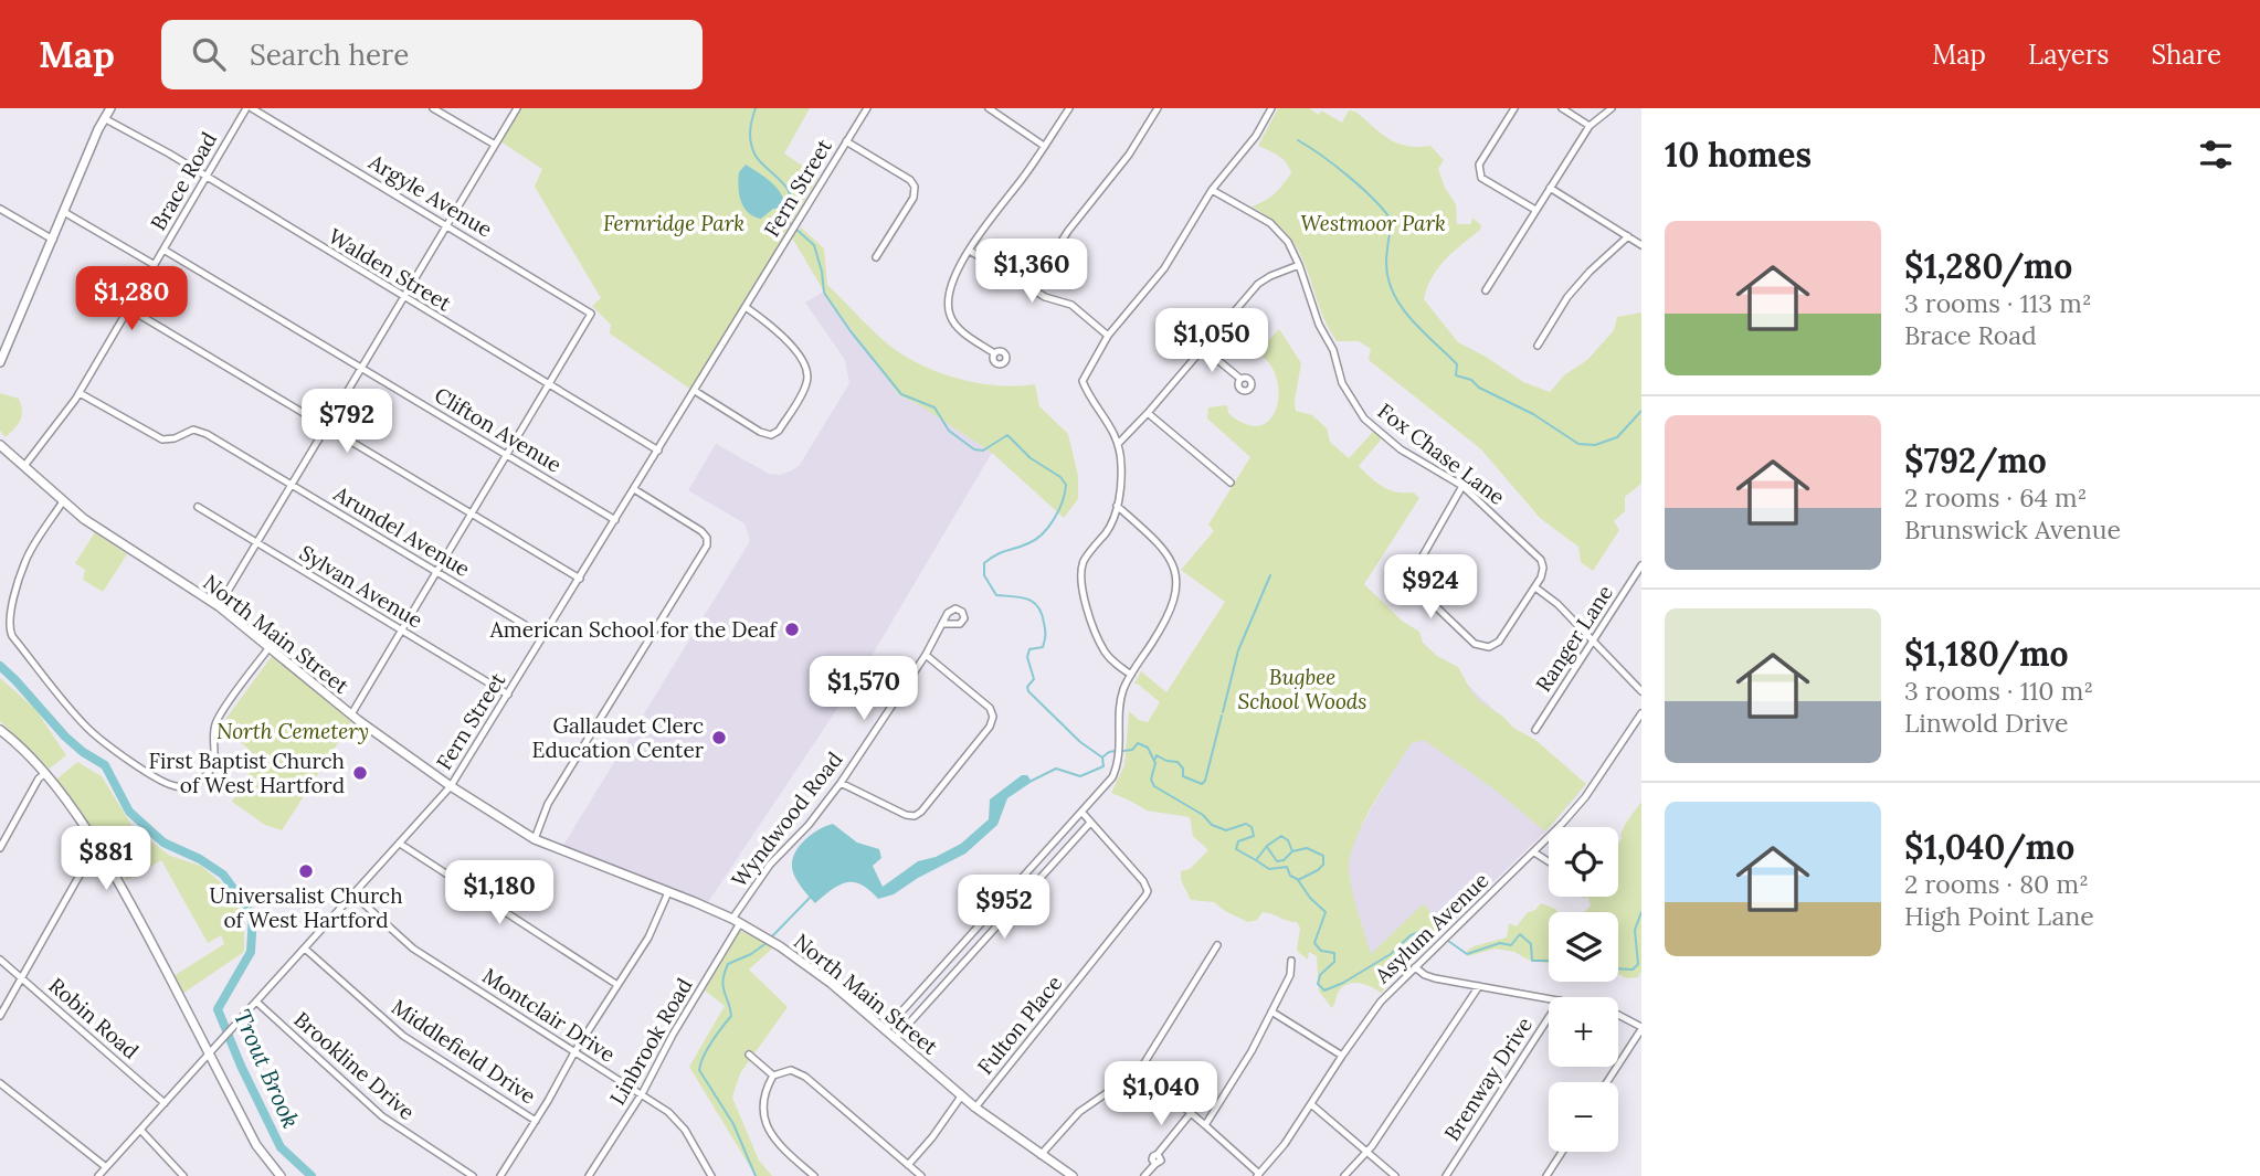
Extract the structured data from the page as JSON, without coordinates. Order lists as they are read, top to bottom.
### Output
{
  "streets": {
    "main road": ["North Main Street"],
    "street": [
      "Brace Road",
      "Fern Street",
      "Argyle Avenue",
      "Walden Street",
      "Clifton Avenue",
      "Fox Chase Lane",
      "Arundel Avenue",
      "Sylvan Avenue",
      "Ranger Lane",
      "Wyndwood Road",
      "Asylum Avenue",
      "Montclair Drive",
      "Robin Road",
      "Fulton Place",
      "Linbrook Road",
      "Middlefield Drive",
      "Brookline Drive",
      "Brenway Drive"
    ]
  },
  "crossings": [
    ["Brace Road", "Walden Street"],
    ["Brace Road", "Clifton Avenue"],
    ["Brace Road", "Arundel Avenue"],
    ["Brace Road", "North Main Street"],
    ["Fern Street", "Walden Street"],
    ["Fern Street", "Clifton Avenue"],
    ["Fern Street", "Arundel Avenue"],
    ["Fern Street", "Sylvan Avenue"],
    ["Fern Street", "North Main Street"],
    ["Fern Street", "Montclair Drive"],
    ["Fern Street", "Robin Road"],
    ["Fern Street", "Middlefield Drive"],
    ["Fern Street", "Brookline Drive"],
    ["Argyle Avenue", "Walden Street"],
    ["North Main Street", "Wyndwood Road"],
    ["North Main Street", "Fulton Place"],
    ["North Main Street", "Linbrook Road"],
    ["Wyndwood Road", "Linbrook Road"],
    ["Montclair Drive", "Linbrook Road"]
  ],
  "water": ["Trout Brook"],
  "parks": [
    "Fernridge Park",
    "Westmoor Park",
    "Bugbee School Woods",
    "North Cemetery"
  ],
  "places": [
    "American School for the Deaf",
    "Gallaudet Clerc Education Center",
    "First Baptist Church of West Hartford",
    "Universalist Church of West Hartford"
  ],
  "page": {
    "header": "Map",
    "search": "Search here",
    "nav": ["Map", "Layers", "Share"],
    "heading": "10 homes",
    "list": [
      {
        "name": "$1,280/mo",
        "note": "3 rooms · 113 m² · Brace Road"
      },
      {
        "name": "$792/mo",
        "note": "2 rooms · 64 m² · Brunswick Avenue"
      },
      {
        "name": "$1,180/mo",
        "note": "3 rooms · 110 m² · Linwold Drive"
      },
      {
        "name": "$1,040/mo",
        "note": "2 rooms · 80 m² · High Point Lane"
      }
    ],
    "price": [
      "$1,360",
      "$1,280",
      "$1,050",
      "$792",
      "$924",
      "$1,570",
      "$881",
      "$1,180",
      "$952",
      "$1,040"
    ],
    "map_buttons": ["+", "−"]
  }
}
